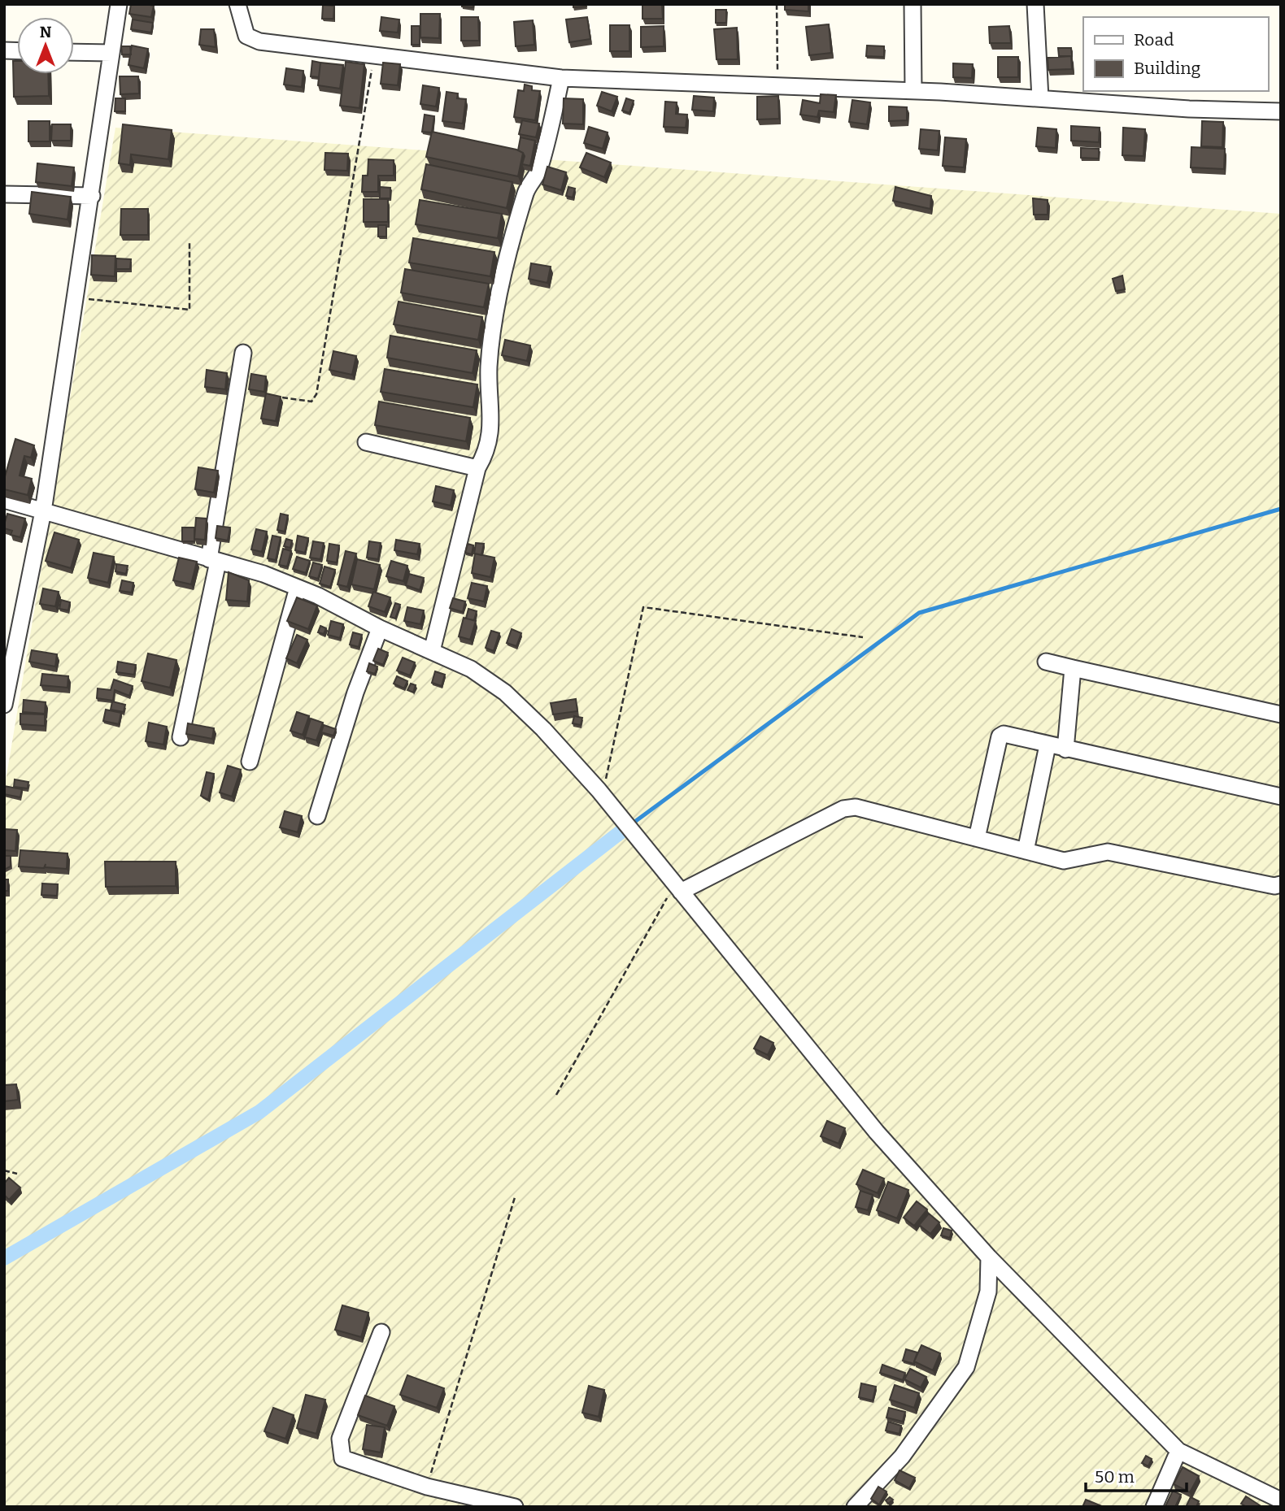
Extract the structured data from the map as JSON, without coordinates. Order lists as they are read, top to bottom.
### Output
{
  "legend": ["Road", "Building"],
  "scale_bar": "50 m",
  "north": "top"
}
